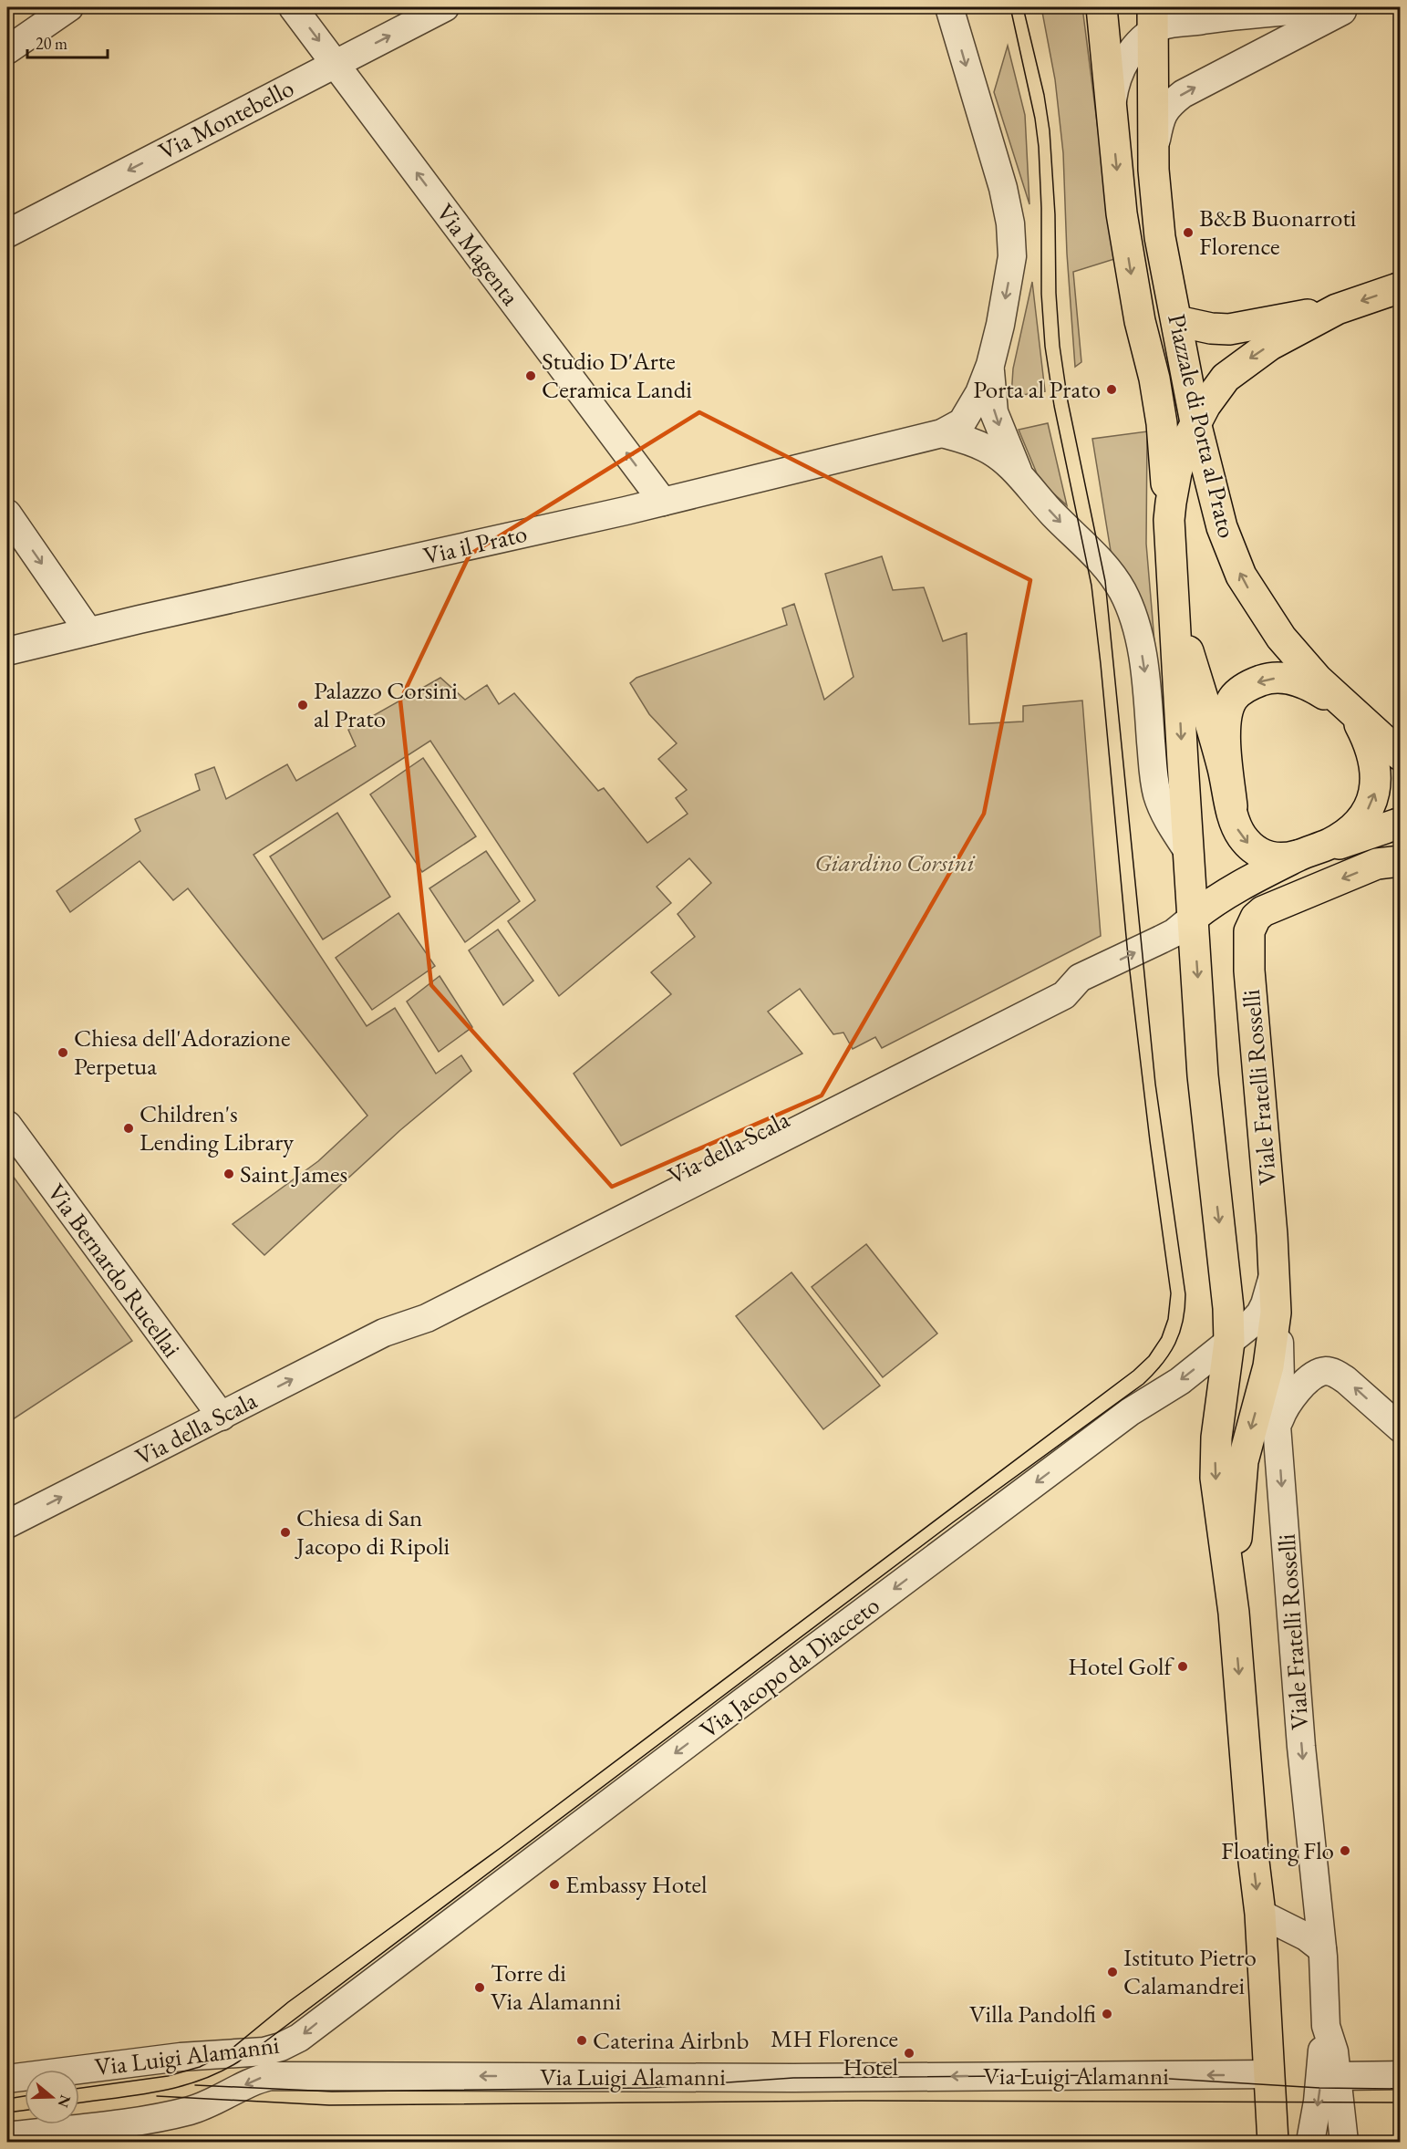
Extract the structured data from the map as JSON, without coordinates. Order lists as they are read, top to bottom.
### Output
{
  "streets": {
    "main road": ["Piazzale di Porta al Prato", "Viale Fratelli Rosselli"],
    "street": [
      "Via Montebello",
      "Via Magenta",
      "Via il Prato",
      "Via della Scala",
      "Via Bernardo Rucellai",
      "Via Jacopo da Diacceto",
      "Via Luigi Alamanni"
    ]
  },
  "crossings": [
    ["Via Montebello", "Via Magenta"],
    ["Via Magenta", "Via il Prato"],
    ["Viale Fratelli Rosselli", "Via Jacopo da Diacceto"],
    ["Via della Scala", "Via Bernardo Rucellai"],
    ["Via Jacopo da Diacceto", "Via Luigi Alamanni"]
  ],
  "one_way": ["Via della Scala", "Via Jacopo da Diacceto", "Via Luigi Alamanni"],
  "parks": ["Giardino Corsini"],
  "places": [
    "B&B Buonarroti Florence",
    "Studio D'Arte Ceramica Landi",
    "Porta al Prato",
    "Palazzo Corsini al Prato",
    "Chiesa dell'Adorazione Perpetua",
    "Children's Lending Library",
    "Saint James",
    "Chiesa di San Jacopo di Ripoli",
    "Hotel Golf",
    "Floating Flo",
    "Embassy Hotel",
    "Istituto Pietro Calamandrei",
    "Torre di Via Alamanni",
    "Villa Pandolfi",
    "Caterina Airbnb",
    "MH Florence Hotel"
  ],
  "scale_bar": "20 m",
  "north": "right"
}
